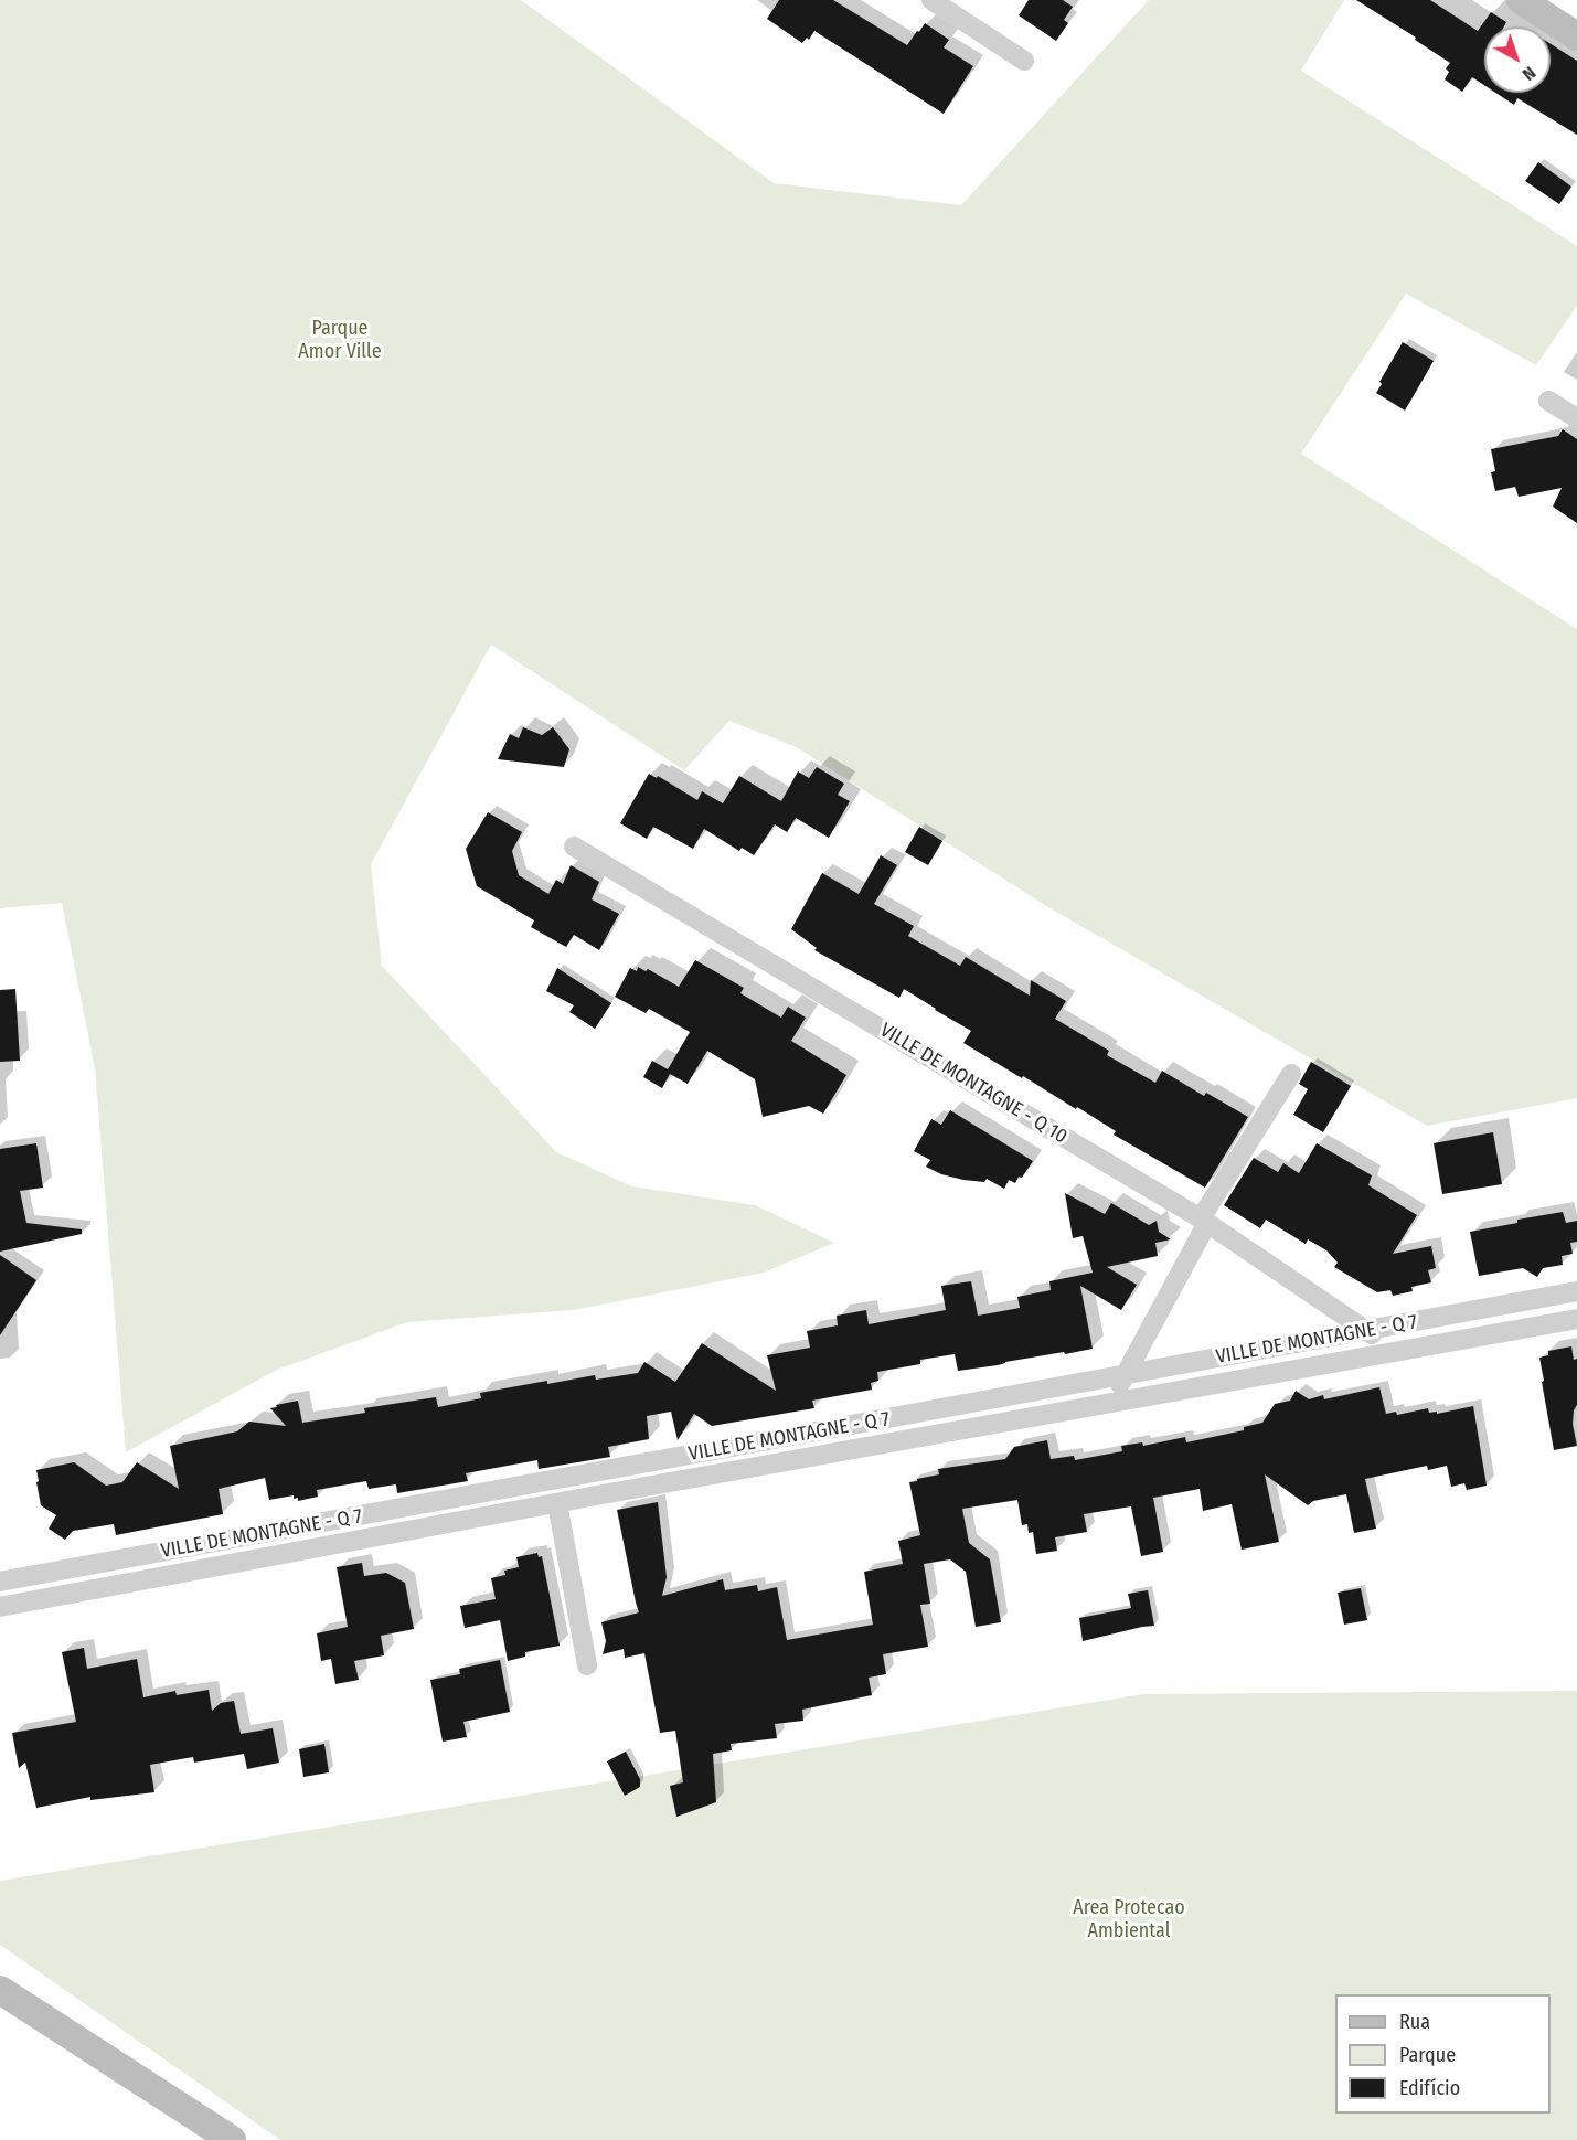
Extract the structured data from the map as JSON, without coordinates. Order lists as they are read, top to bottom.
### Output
{
  "streets": {
    "street": ["VILLE DE MONTAGNE - Q 10", "VILLE DE MONTAGNE - Q 7"]
  },
  "crossings": [
    ["VILLE DE MONTAGNE - Q 10", "VILLE DE MONTAGNE - Q 7"]
  ],
  "parks": ["Parque Amor Ville", "Area Protecao Ambiental"],
  "legend": ["Rua", "Parque", "Edifício"],
  "north": "bottom right"
}
